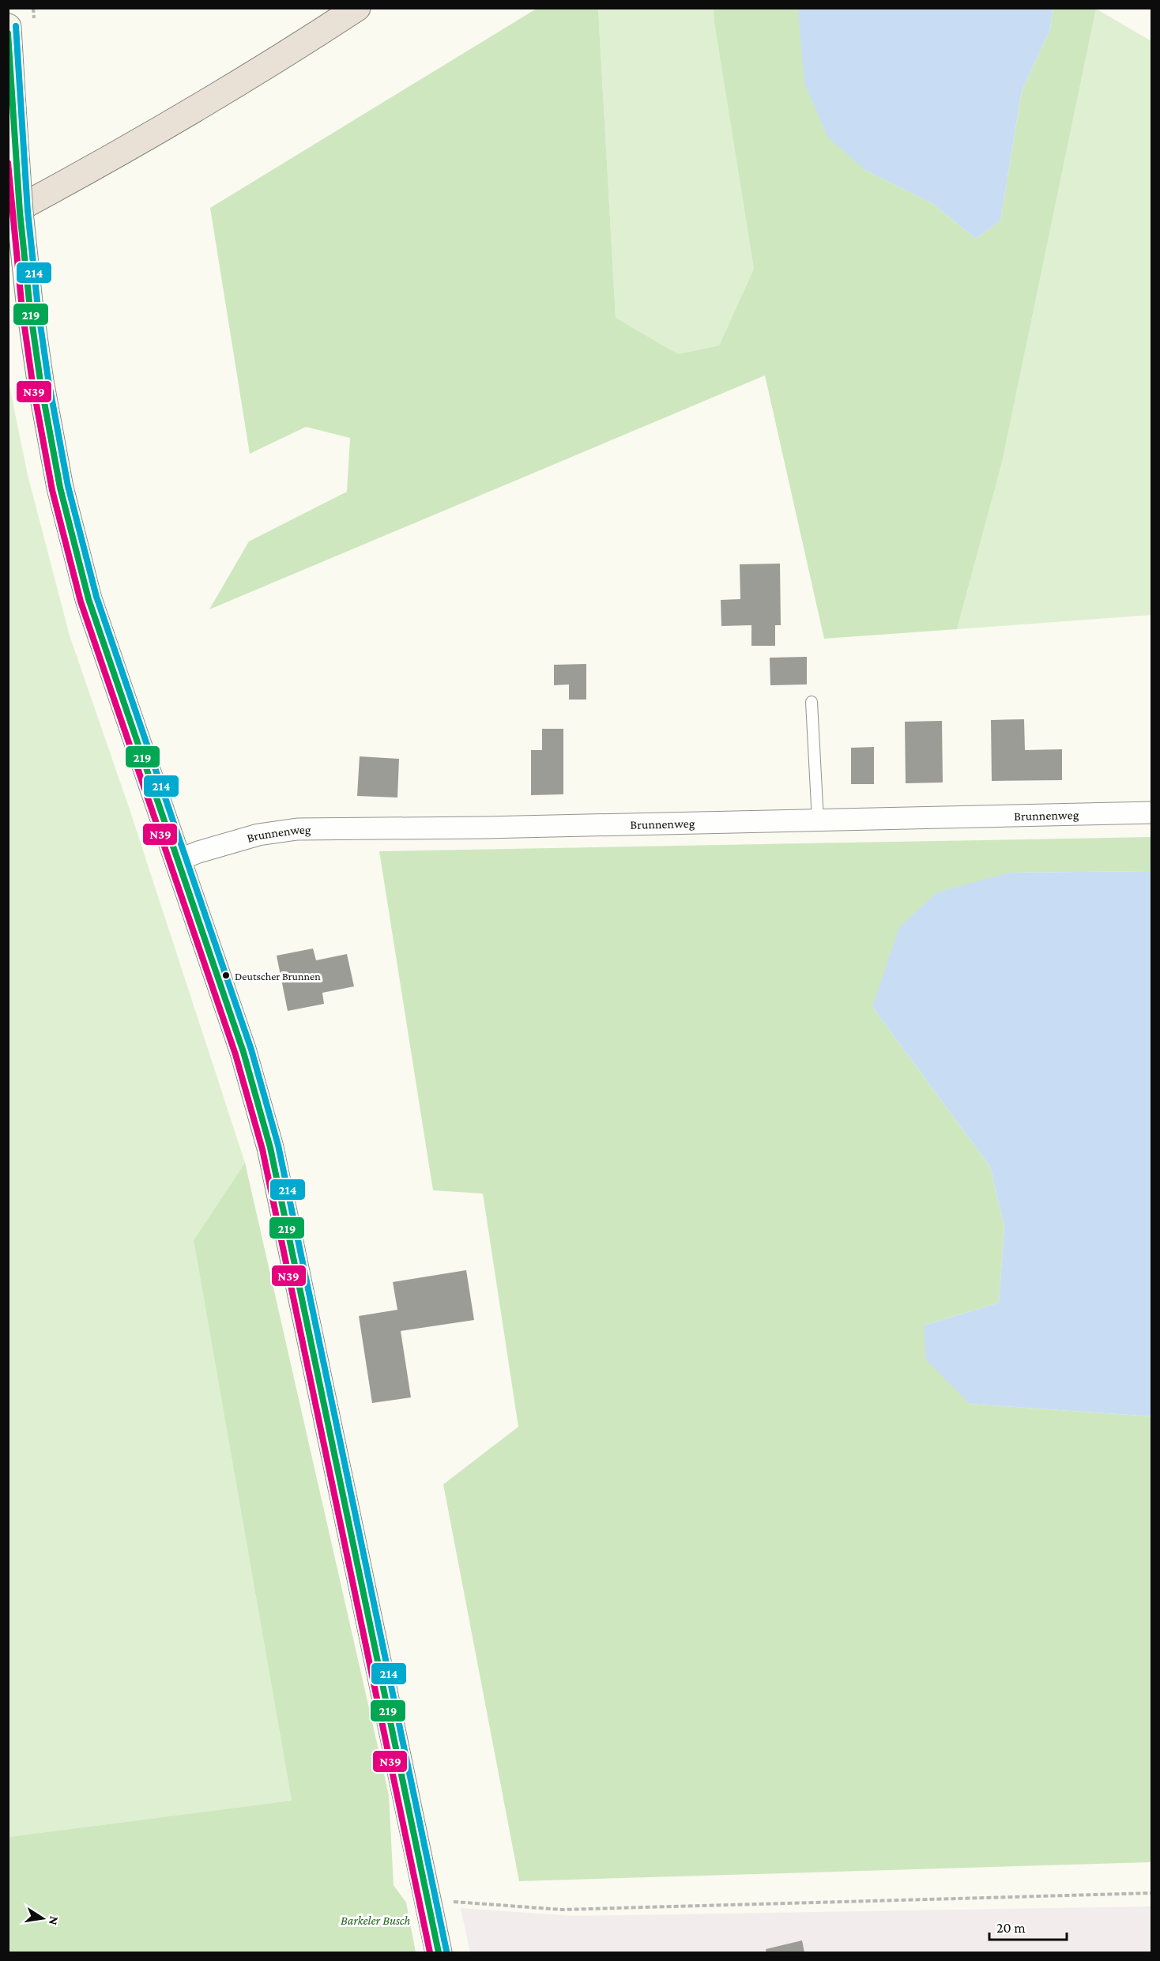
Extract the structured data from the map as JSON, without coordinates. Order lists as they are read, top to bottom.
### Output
{
  "streets": {
    "street": ["Brunnenweg"]
  },
  "parks": ["Barkeler Busch"],
  "places": ["Deutscher Brunnen"],
  "lines": ["transit line 214", "transit line 219", "transit line N39"],
  "scale_bar": "20 m",
  "north": "right"
}
